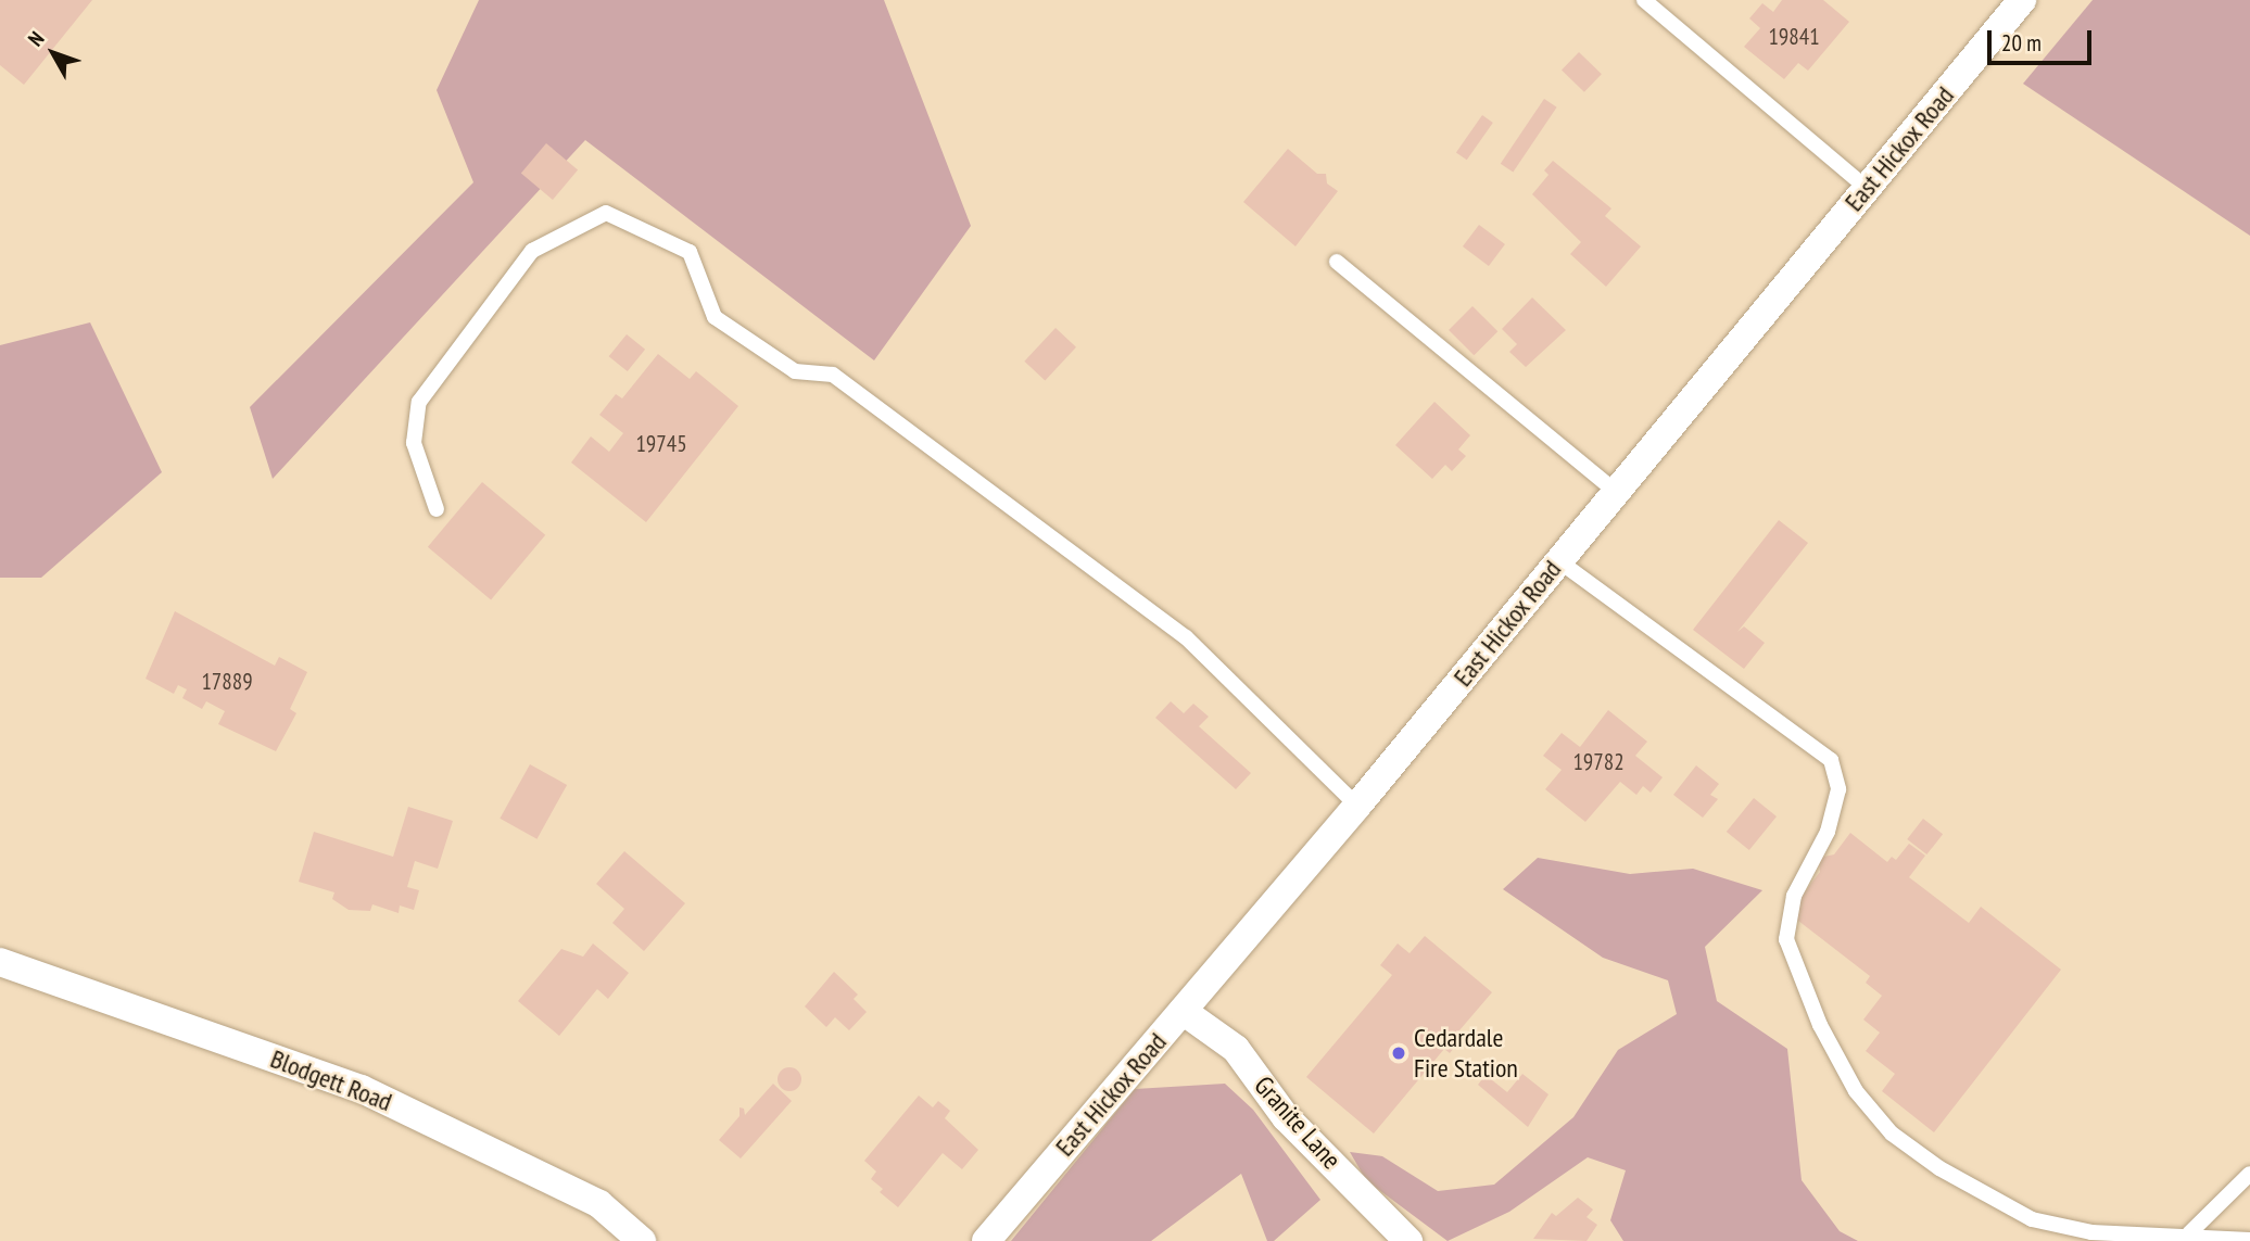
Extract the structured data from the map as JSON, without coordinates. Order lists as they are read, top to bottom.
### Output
{
  "streets": {
    "street": ["East Hickox Road", "Blodgett Road", "Granite Lane"]
  },
  "crossings": [
    ["East Hickox Road", "Granite Lane"]
  ],
  "places": ["Cedardale Fire Station"],
  "house_numbers": [
    "19841",
    "19745",
    "17889",
    "19782"
  ],
  "scale_bar": "20 m",
  "north": "top left"
}
